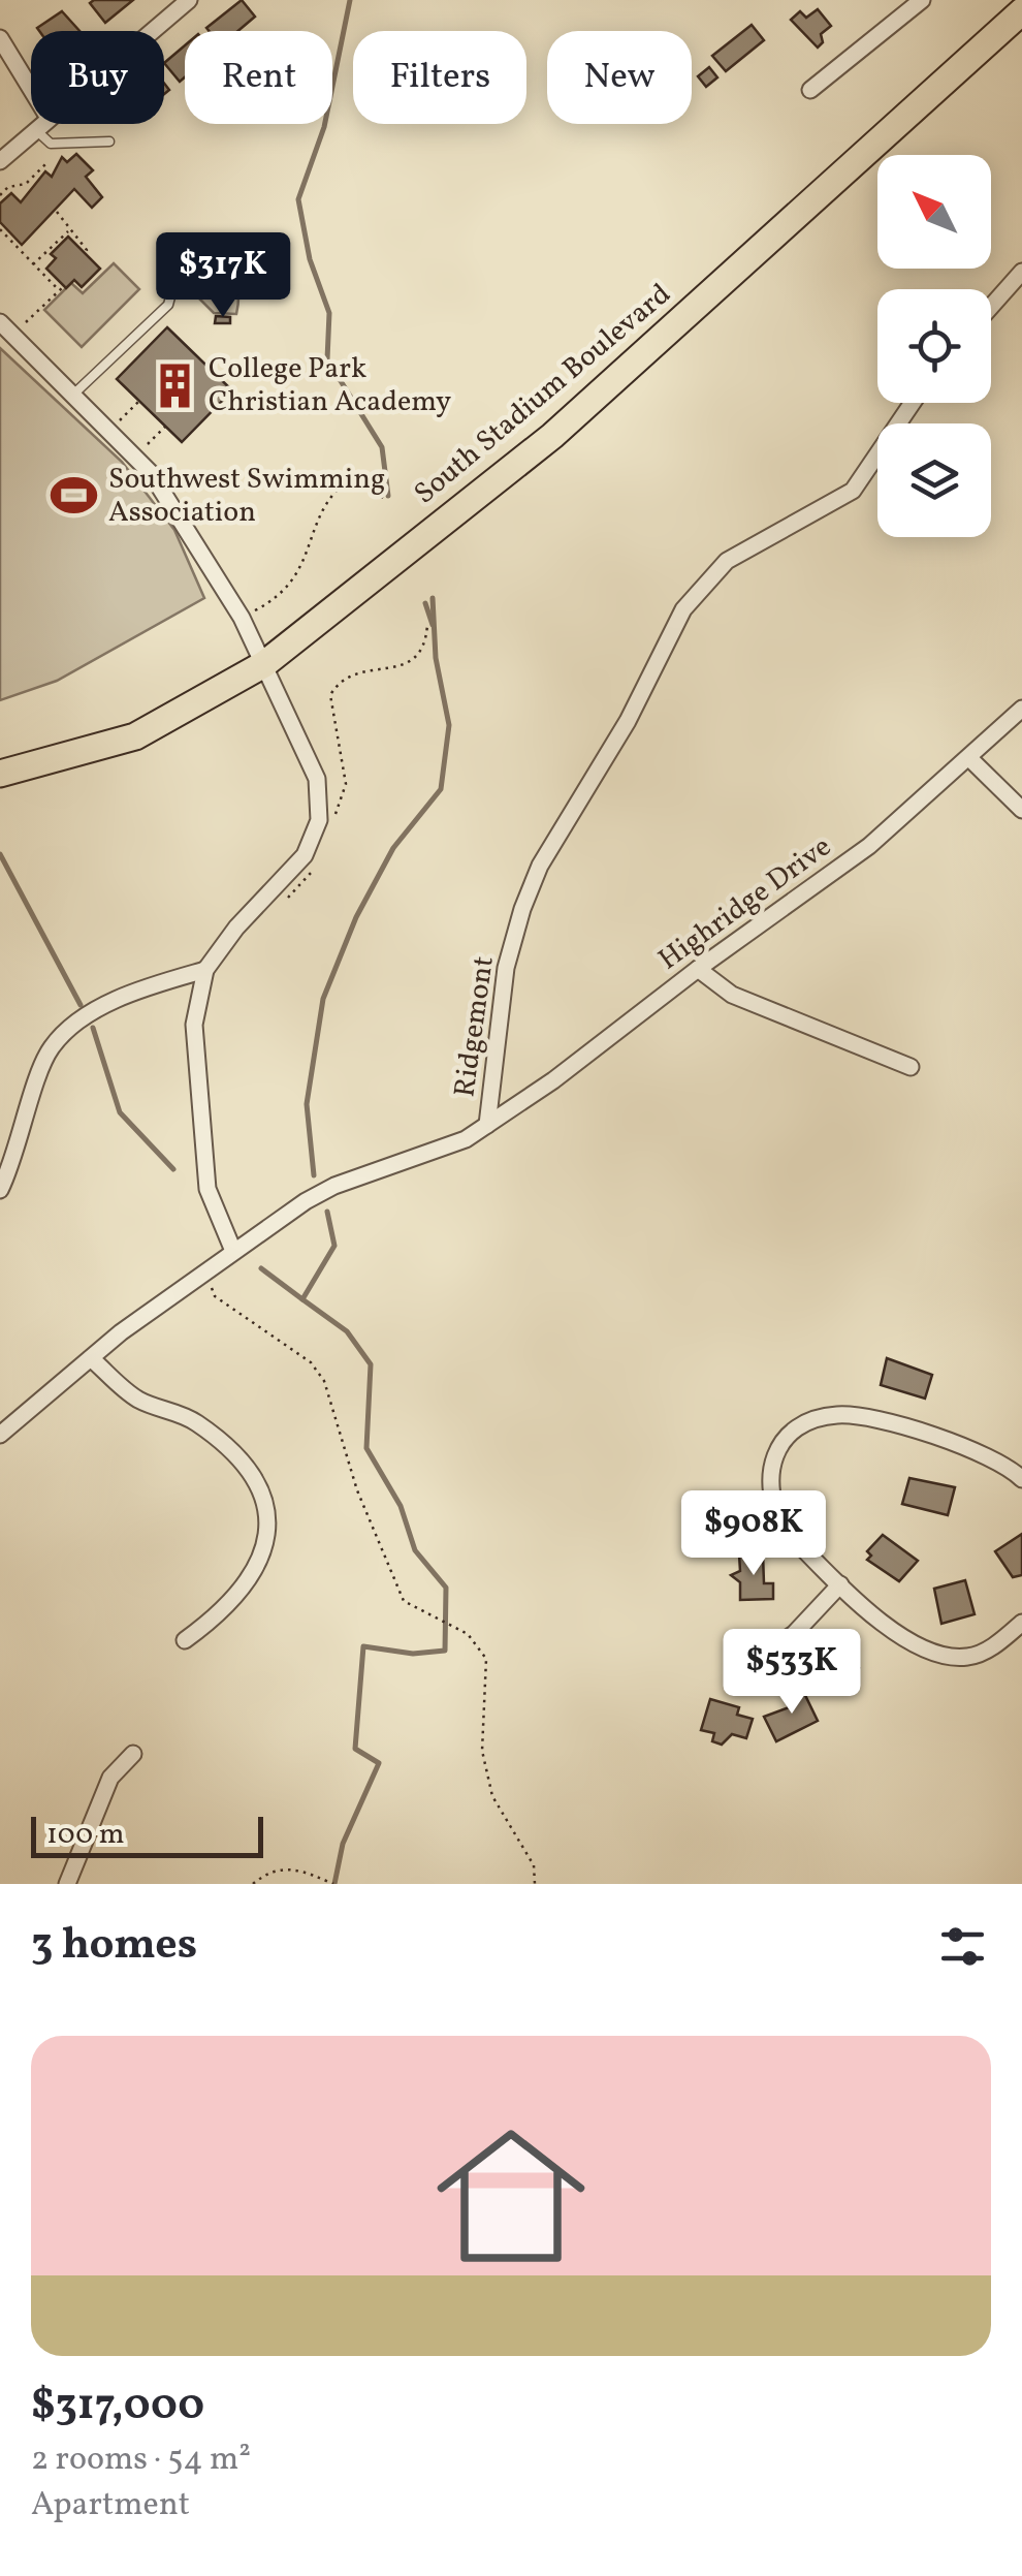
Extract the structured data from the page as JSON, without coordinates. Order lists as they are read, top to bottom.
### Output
{
  "streets": {
    "main road": ["South Stadium Boulevard"],
    "street": ["Highridge Drive", "Ridgemont"]
  },
  "crossings": [
    ["Highridge Drive", "Ridgemont"]
  ],
  "places": {
    "building": ["College Park Christian Academy"],
    "sports": ["Southwest Swimming Association"]
  },
  "scale_bar": "100 m",
  "north": "top left",
  "page": {
    "chip": [
      "Buy",
      "Rent",
      "Filters",
      "New"
    ],
    "price": ["$317K", "$908K", "$533K"],
    "scale": "100 m",
    "heading": "3 homes",
    "list": [
      {
        "name": "$317,000",
        "note": "2 rooms · 54 m² · Apartment"
      }
    ]
  }
}
